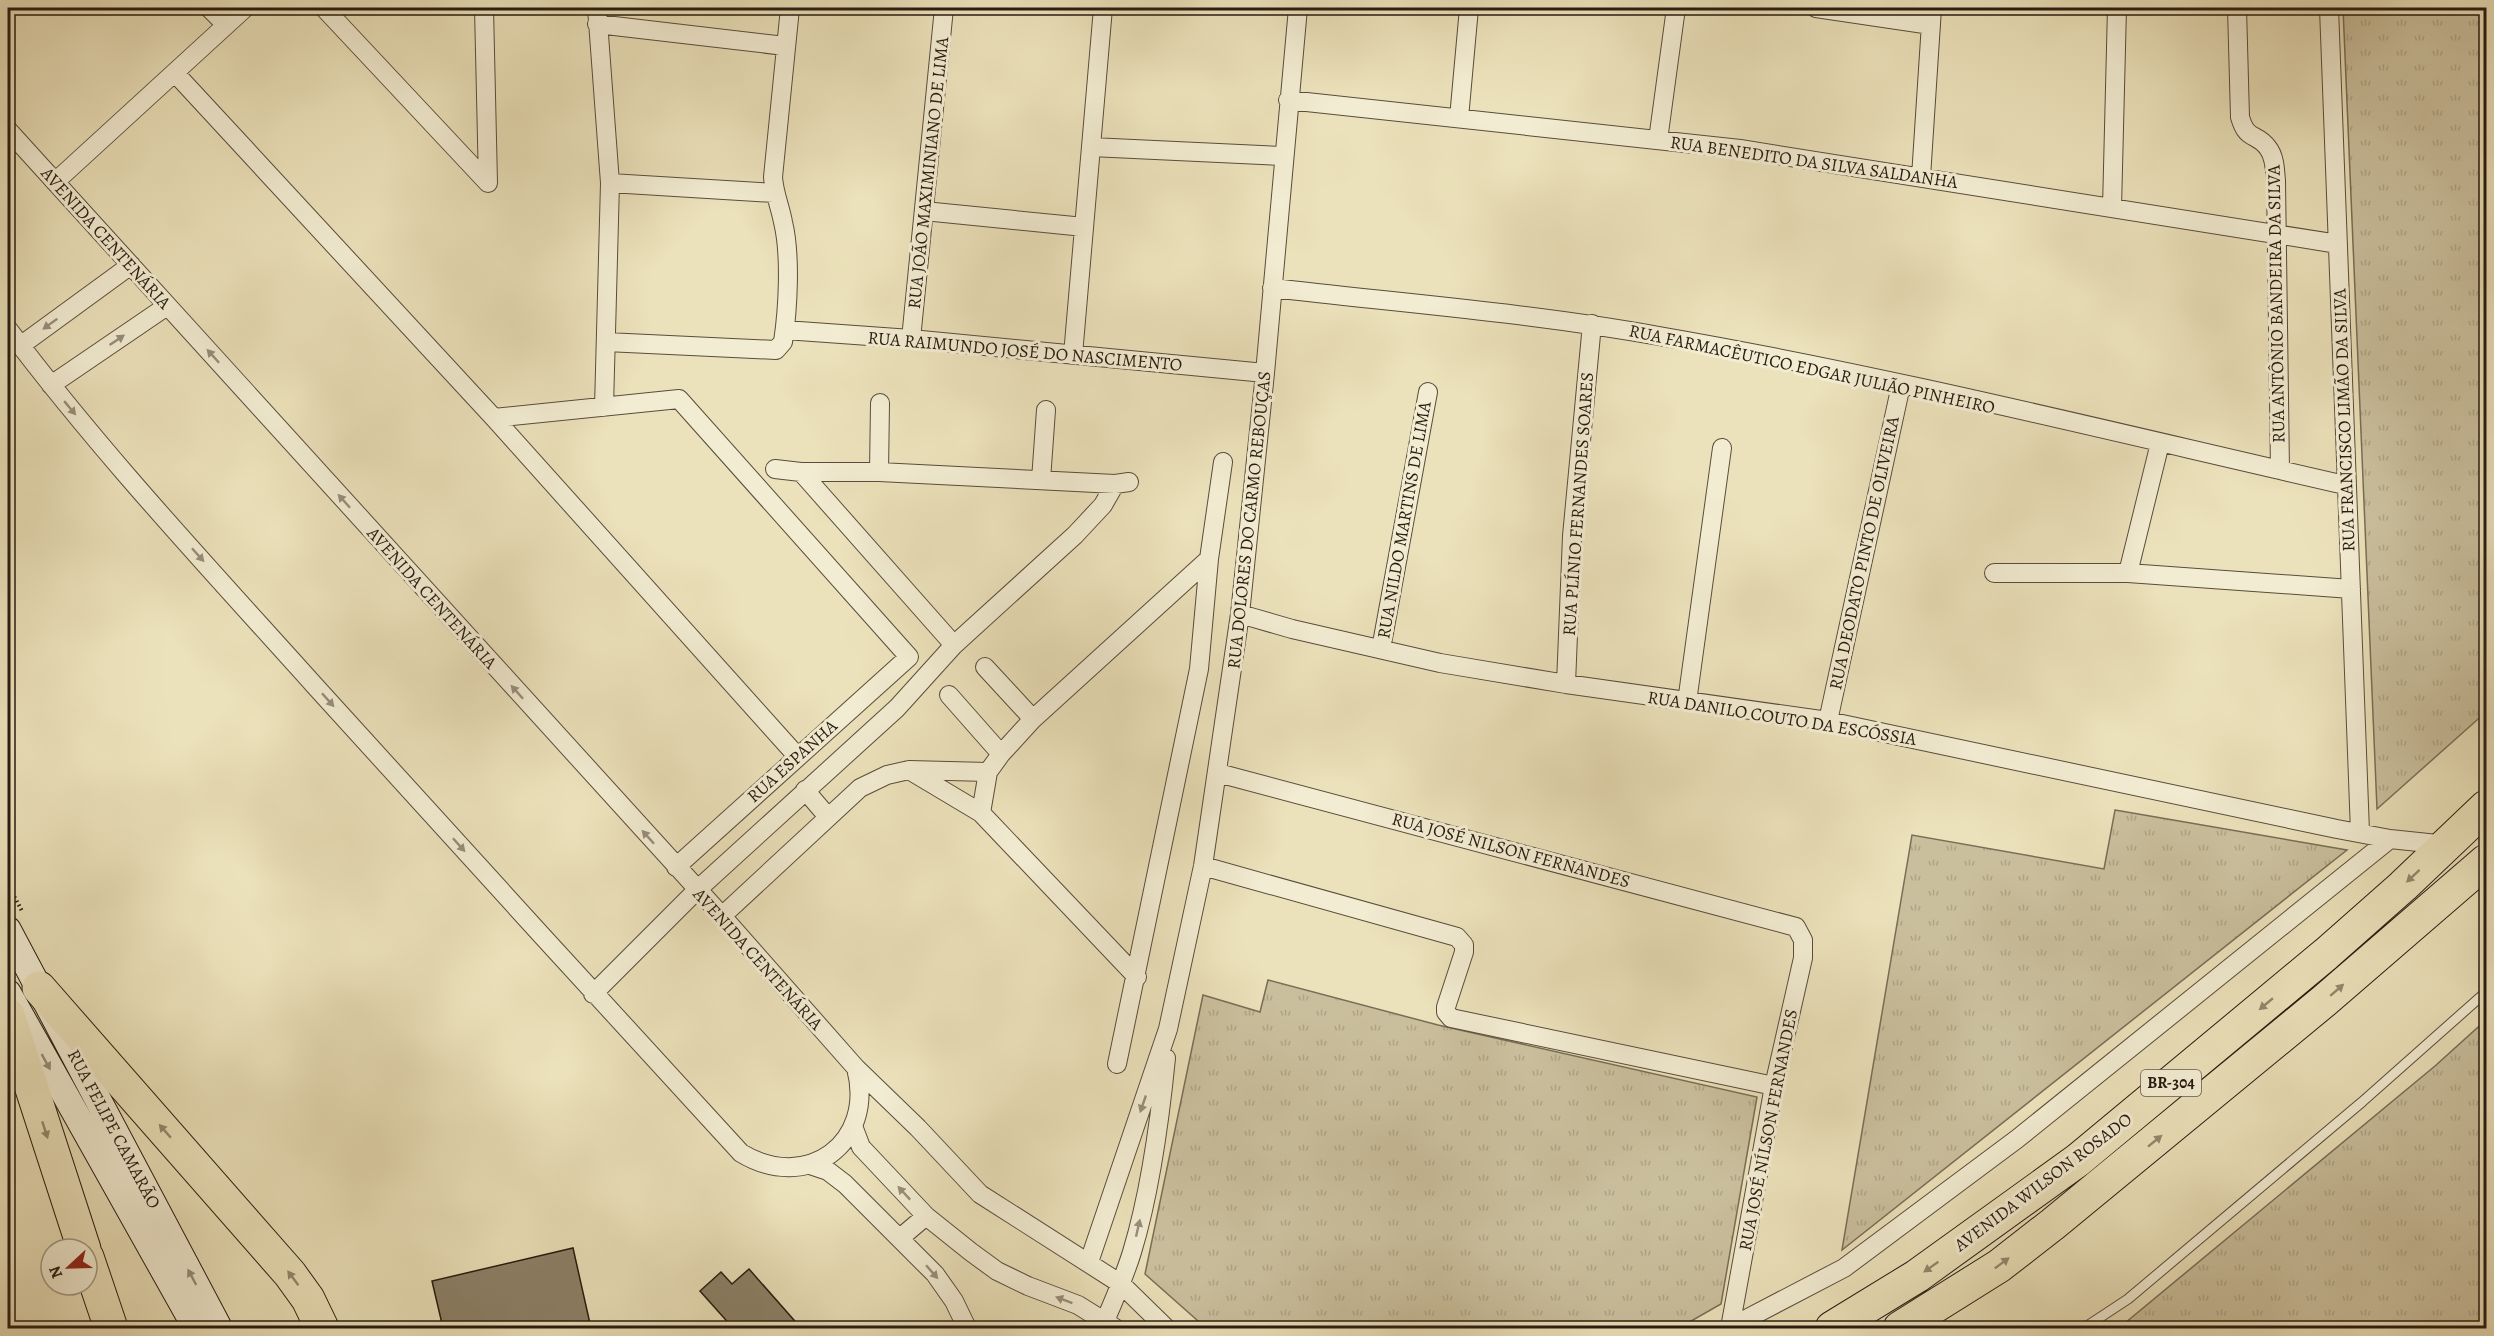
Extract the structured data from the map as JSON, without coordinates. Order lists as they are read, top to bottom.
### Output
{
  "streets": {
    "highway": ["BR-304", "AVENIDA WILSON ROSADO"],
    "main road": ["RUA FELIPE CAMARÃO"],
    "street": [
      "RUA BENEDITO DA SILVA SALDANHA",
      "RUA JOÃO MAXIMINIANO DE LIMA",
      "AVENIDA CENTENÁRIA",
      "RUA ANTÔNIO BANDEIRA DA SILVA",
      "RUA RAIMUNDO JOSÉ DO NASCIMENTO",
      "RUA FARMACÊUTICO EDGAR JULIÃO PINHEIRO",
      "RUA FRANCISCO LIMÃO DA SILVA",
      "RUA PLÍNIO FERNANDES SOARES",
      "RUA DOLORES DO CARMO REBOUÇAS",
      "RUA NILDO MARTINS DE LIMA",
      "RUA DEODATO PINTO DE OLIVEIRA",
      "RUA DANILO COUTO DA ESCÓSSIA",
      "RUA ESPANHA",
      "RUA JOSÉ NILSON FERNANDES",
      "RUA JOSÉ NÍLSON FERNANDES"
    ]
  },
  "crossings": [
    ["RUA BENEDITO DA SILVA SALDANHA", "RUA ANTÔNIO BANDEIRA DA SILVA"],
    ["RUA BENEDITO DA SILVA SALDANHA", "RUA FRANCISCO LIMÃO DA SILVA"],
    ["RUA BENEDITO DA SILVA SALDANHA", "RUA DOLORES DO CARMO REBOUÇAS"],
    ["RUA JOÃO MAXIMINIANO DE LIMA", "RUA RAIMUNDO JOSÉ DO NASCIMENTO"],
    ["AVENIDA CENTENÁRIA", "RUA DOLORES DO CARMO REBOUÇAS"],
    ["AVENIDA CENTENÁRIA", "RUA ESPANHA"],
    ["RUA ANTÔNIO BANDEIRA DA SILVA", "RUA FARMACÊUTICO EDGAR JULIÃO PINHEIRO"],
    ["RUA RAIMUNDO JOSÉ DO NASCIMENTO", "RUA DOLORES DO CARMO REBOUÇAS"],
    ["RUA FARMACÊUTICO EDGAR JULIÃO PINHEIRO", "RUA FRANCISCO LIMÃO DA SILVA"],
    ["RUA FARMACÊUTICO EDGAR JULIÃO PINHEIRO", "RUA PLÍNIO FERNANDES SOARES"],
    ["RUA FARMACÊUTICO EDGAR JULIÃO PINHEIRO", "RUA DOLORES DO CARMO REBOUÇAS"],
    ["RUA FARMACÊUTICO EDGAR JULIÃO PINHEIRO", "RUA DEODATO PINTO DE OLIVEIRA"],
    ["RUA FRANCISCO LIMÃO DA SILVA", "RUA DANILO COUTO DA ESCÓSSIA"],
    ["RUA PLÍNIO FERNANDES SOARES", "RUA DANILO COUTO DA ESCÓSSIA"],
    ["RUA DOLORES DO CARMO REBOUÇAS", "RUA DANILO COUTO DA ESCÓSSIA"],
    ["RUA DOLORES DO CARMO REBOUÇAS", "RUA JOSÉ NILSON FERNANDES"],
    ["RUA NILDO MARTINS DE LIMA", "RUA DANILO COUTO DA ESCÓSSIA"],
    ["RUA DEODATO PINTO DE OLIVEIRA", "RUA DANILO COUTO DA ESCÓSSIA"],
    ["RUA DANILO COUTO DA ESCÓSSIA", "AVENIDA WILSON ROSADO"],
    ["RUA JOSÉ NILSON FERNANDES", "RUA JOSÉ NÍLSON FERNANDES"]
  ],
  "north": "left"
}
